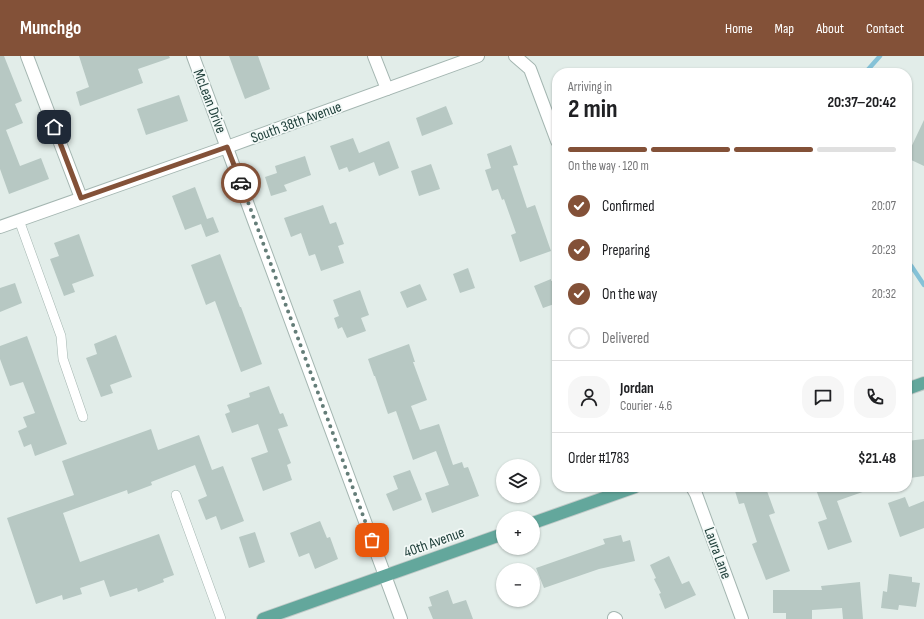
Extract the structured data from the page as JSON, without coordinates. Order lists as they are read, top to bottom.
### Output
{
  "streets": {
    "main road": ["40th Avenue"],
    "street": ["McLean Drive", "South 38th Avenue", "Laura Lane"]
  },
  "crossings": [
    ["McLean Drive", "South 38th Avenue"],
    ["McLean Drive", "40th Avenue"]
  ],
  "page": {
    "header": "Munchgo",
    "nav": [
      "Home",
      "Map",
      "About",
      "Contact"
    ],
    "heading": ["2 min", "Arriving in", "20:37–20:42"],
    "panel": [
      "Jordan",
      "Courier · 4.6",
      "Order #1783",
      "$21.48"
    ],
    "bar": "On the way · 120 m",
    "list": [
      ["Confirmed", "20:07"],
      ["Preparing", "20:23"],
      ["On the way", "20:32"],
      "Delivered"
    ],
    "map_buttons": ["+", "−"]
  }
}
